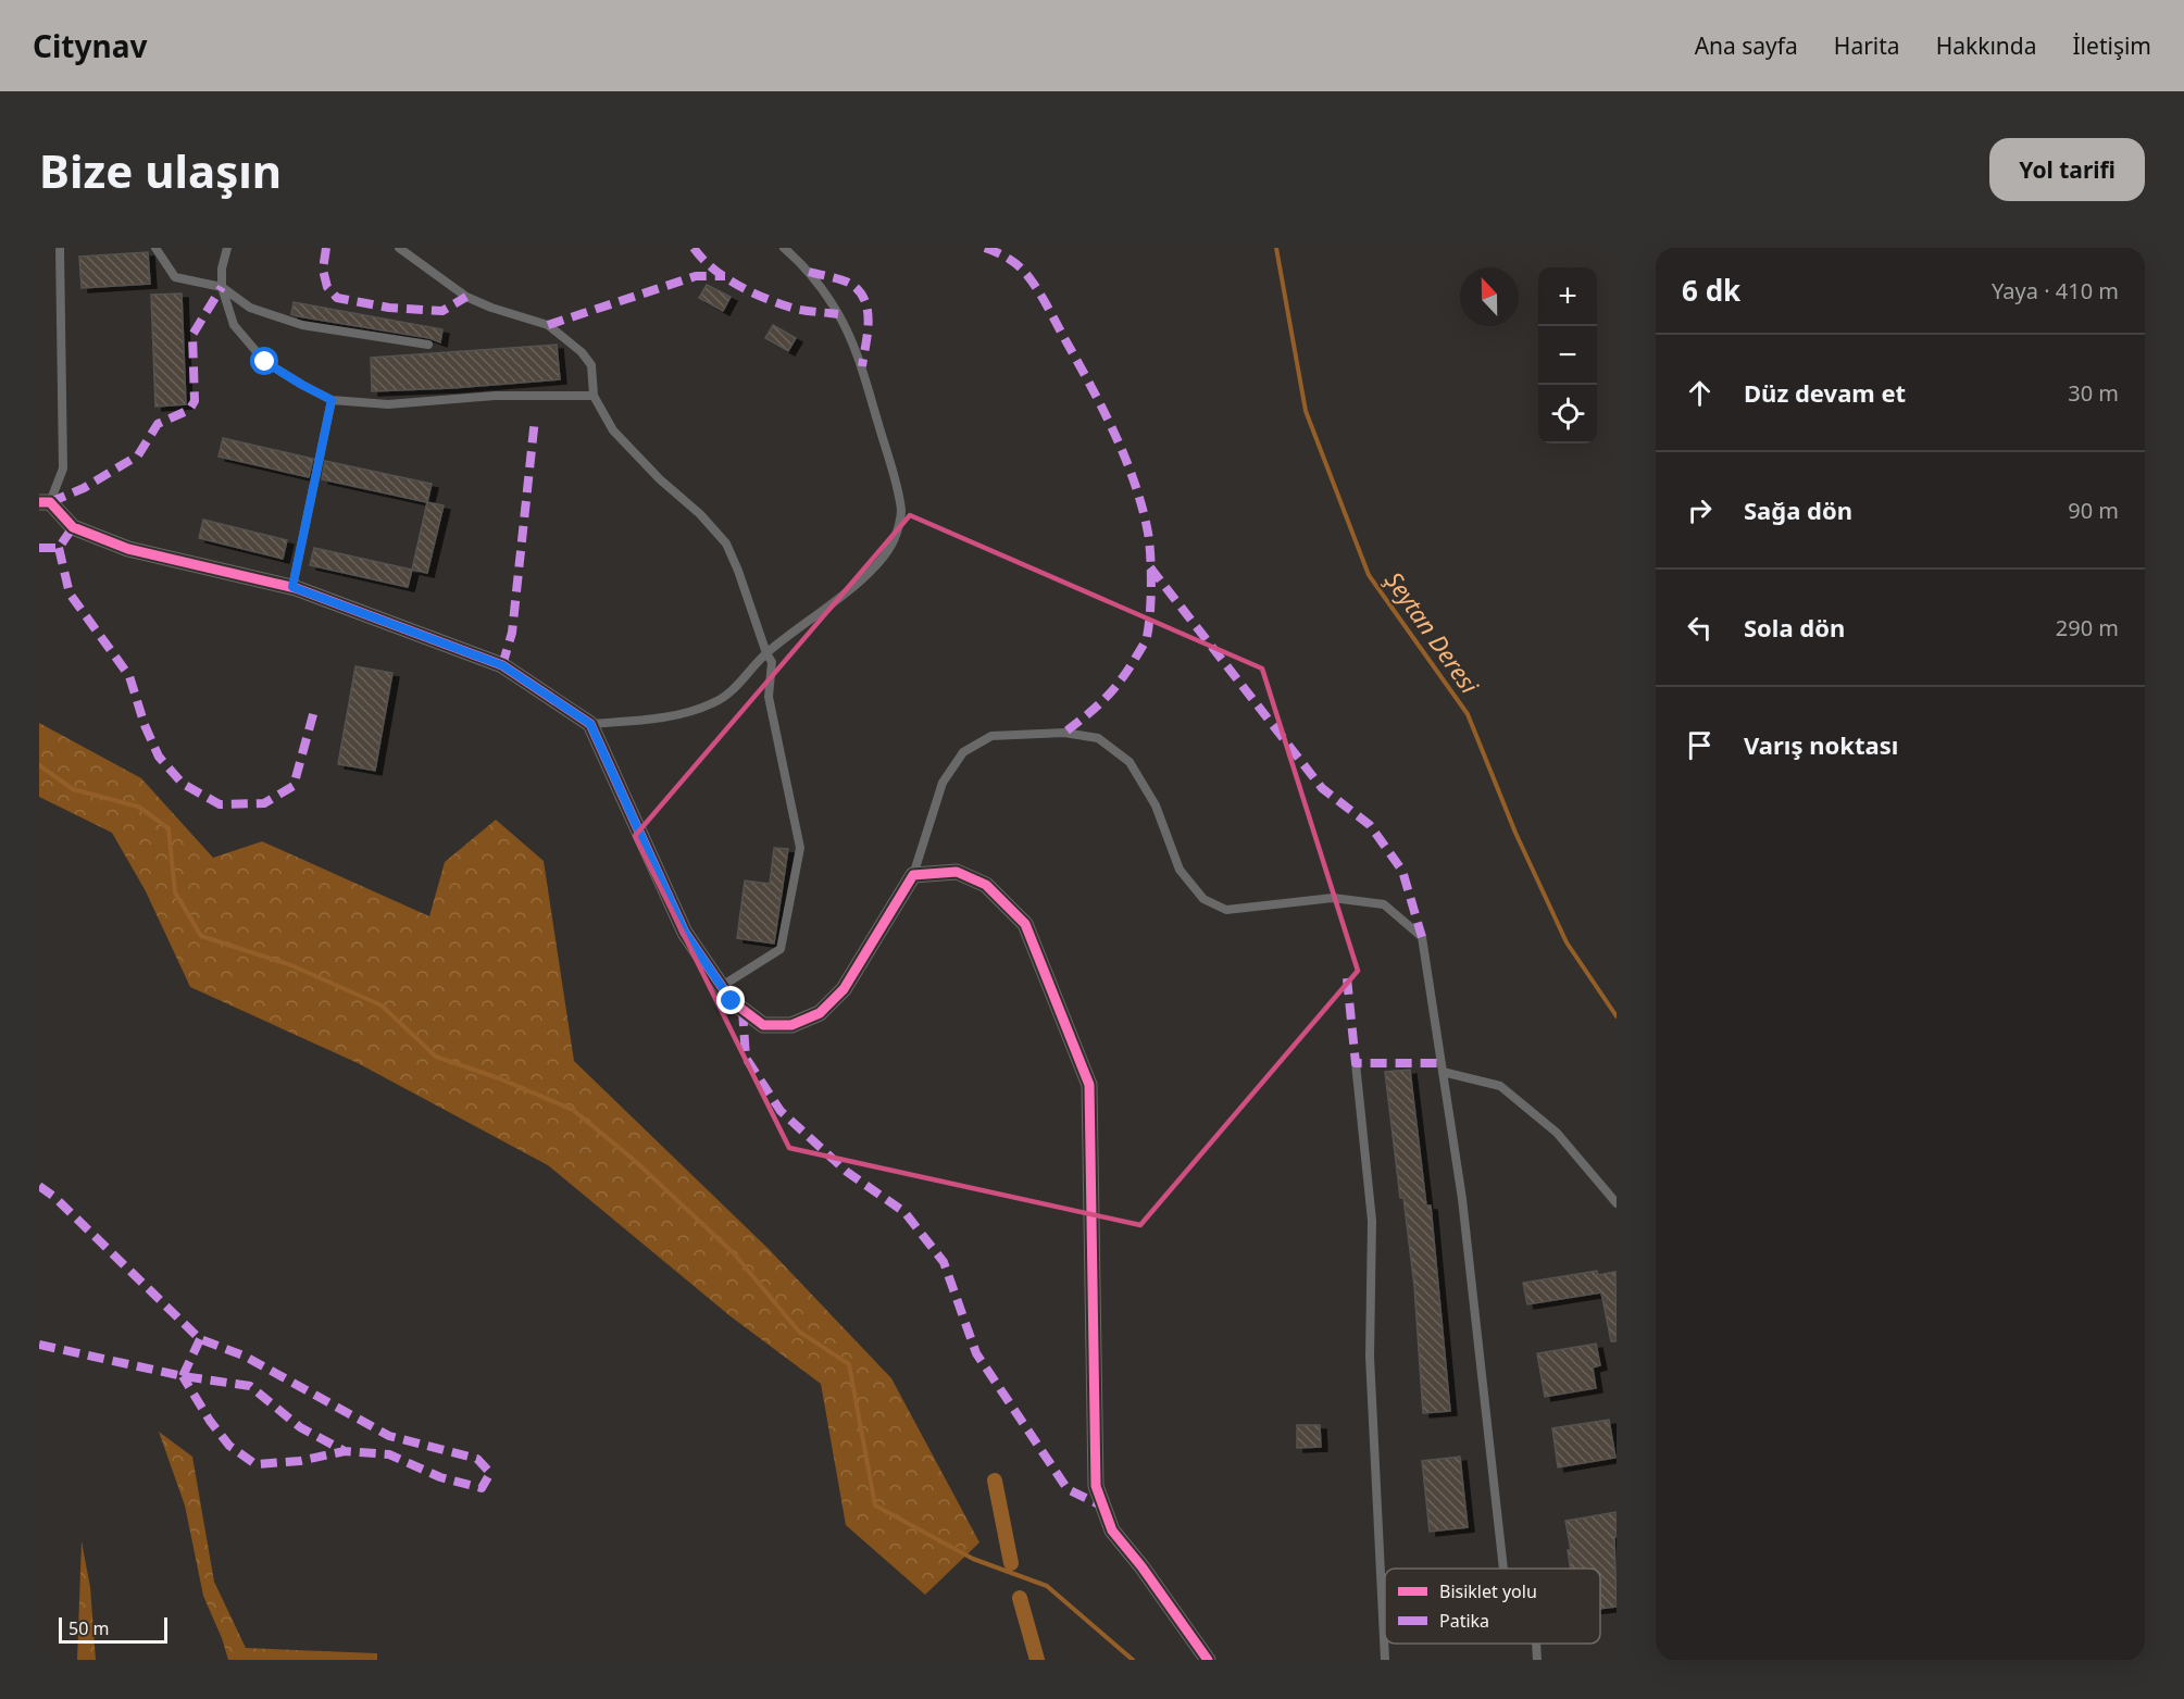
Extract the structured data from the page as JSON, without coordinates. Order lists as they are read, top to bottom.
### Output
{
  "water": ["Şeytan Deresi"],
  "legend": ["Bisiklet yolu", "Patika"],
  "scale_bar": "50 m",
  "north": "top",
  "page": {
    "header": "Citynav",
    "nav": [
      "Ana sayfa",
      "Harita",
      "Hakkında",
      "İletişim"
    ],
    "buttons": "Yol tarifi",
    "title": "Bize ulaşın",
    "heading": ["6 dk", "Yaya · 410 m"],
    "map_buttons": ["+", "−"],
    "list": [
      ["Düz devam et", "30 m"],
      ["Sağa dön", "90 m"],
      ["Sola dön", "290 m"],
      "Varış noktası"
    ],
    "scale": "50 m"
  }
}
